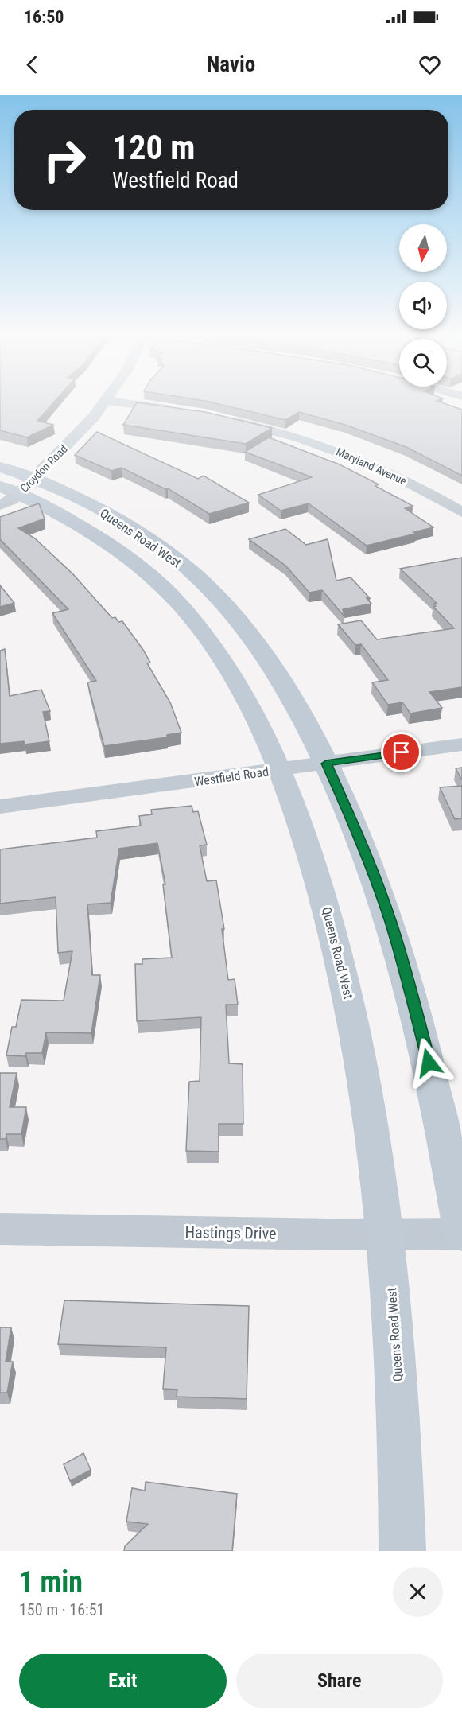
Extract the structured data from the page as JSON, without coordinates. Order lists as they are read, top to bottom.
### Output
{
  "streets": {
    "street": [
      "Maryland Avenue",
      "Croydon Road",
      "Queens Road West",
      "Westfield Road",
      "Hastings Drive"
    ]
  },
  "crossings": [
    ["Croydon Road", "Queens Road West"],
    ["Queens Road West", "Westfield Road"],
    ["Queens Road West", "Hastings Drive"]
  ],
  "north": "bottom",
  "page": {
    "status": "16:50",
    "header": "Navio",
    "turn": ["120 m", "Westfield Road"],
    "heading": ["1 min", "150 m · 16:51"],
    "buttons": ["Exit", "Share"]
  }
}
